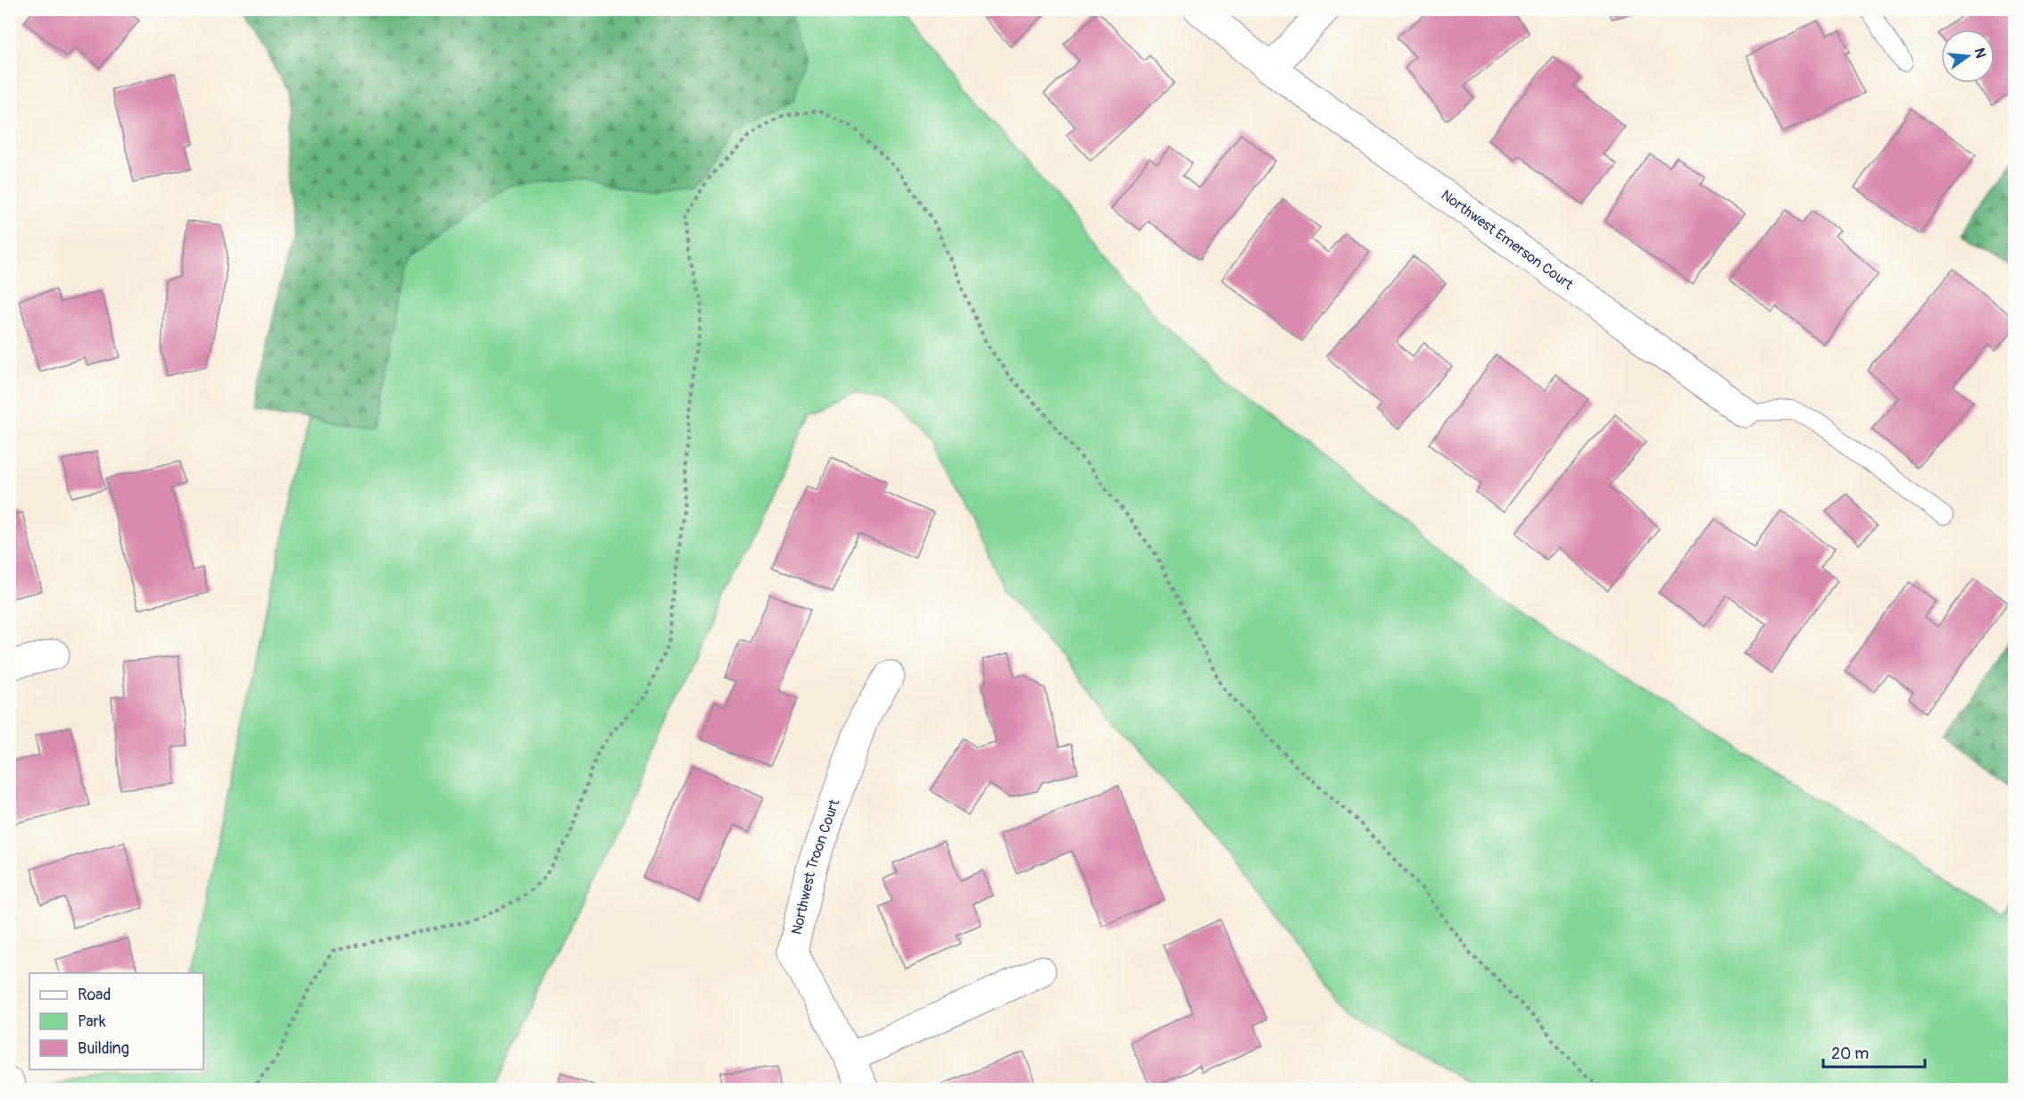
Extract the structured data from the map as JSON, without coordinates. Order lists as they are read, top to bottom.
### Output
{
  "streets": {
    "street": ["Northwest Emerson Court", "Northwest Troon Court"]
  },
  "legend": ["Road", "Park", "Building"],
  "scale_bar": "20 m",
  "north": "right"
}
